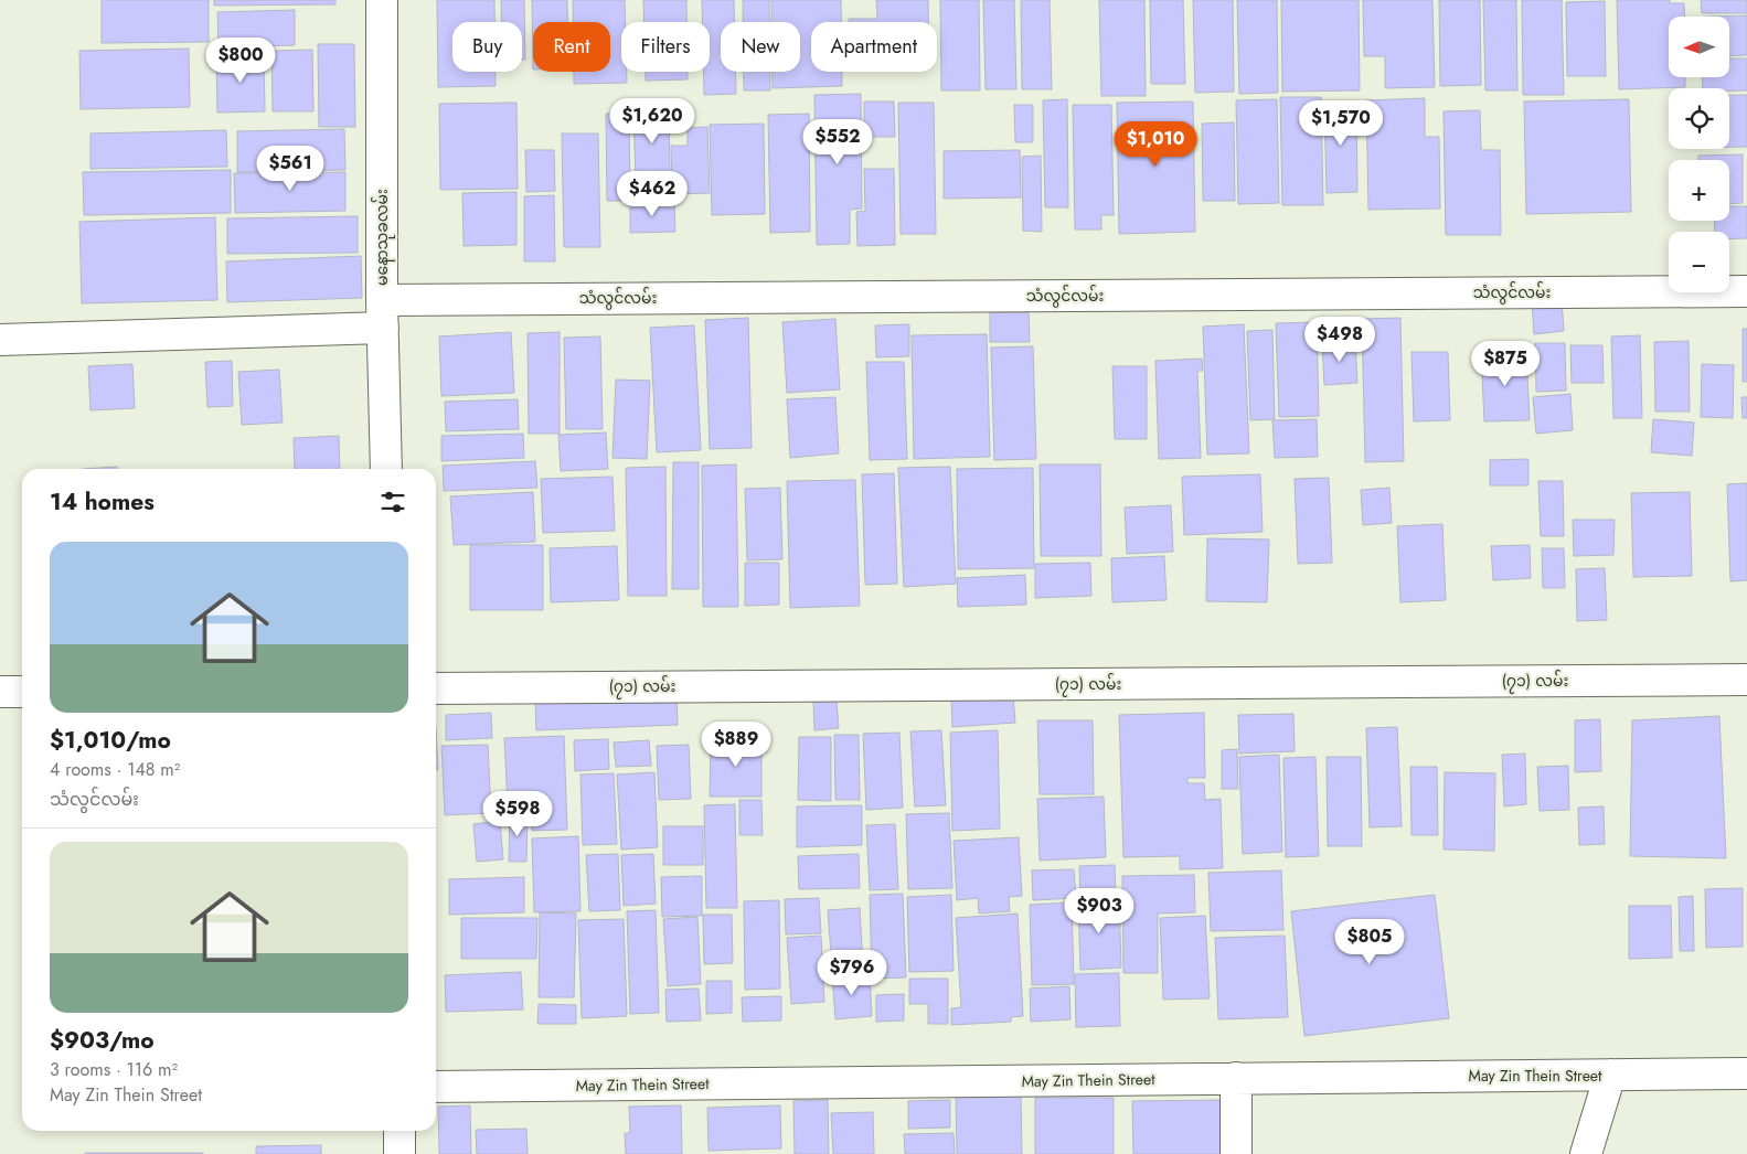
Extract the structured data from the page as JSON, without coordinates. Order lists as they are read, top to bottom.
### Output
{
  "streets": {
    "street": [
      "မနောသုခလမ်း",
      "သံလွင်လမ်း",
      "(၇၁) လမ်း",
      "May Zin Thein Street"
    ]
  },
  "crossings": [
    ["မနောသုခလမ်း", "သံလွင်လမ်း"]
  ],
  "north": "left",
  "page": {
    "map_buttons": ["+", "−"],
    "chip": [
      "Buy",
      "Rent",
      "Filters",
      "New",
      "Apartment"
    ],
    "price": [
      "$800",
      "$1,620",
      "$1,570",
      "$552",
      "$1,010",
      "$561",
      "$462",
      "$498",
      "$875",
      "$889",
      "$598",
      "$903",
      "$805",
      "$796"
    ],
    "heading": "14 homes",
    "list": [
      {
        "name": "$1,010/mo",
        "note": "4 rooms · 148 m² · သံလွင်လမ်း"
      },
      {
        "name": "$903/mo",
        "note": "3 rooms · 116 m² · May Zin Thein Street"
      }
    ]
  }
}
